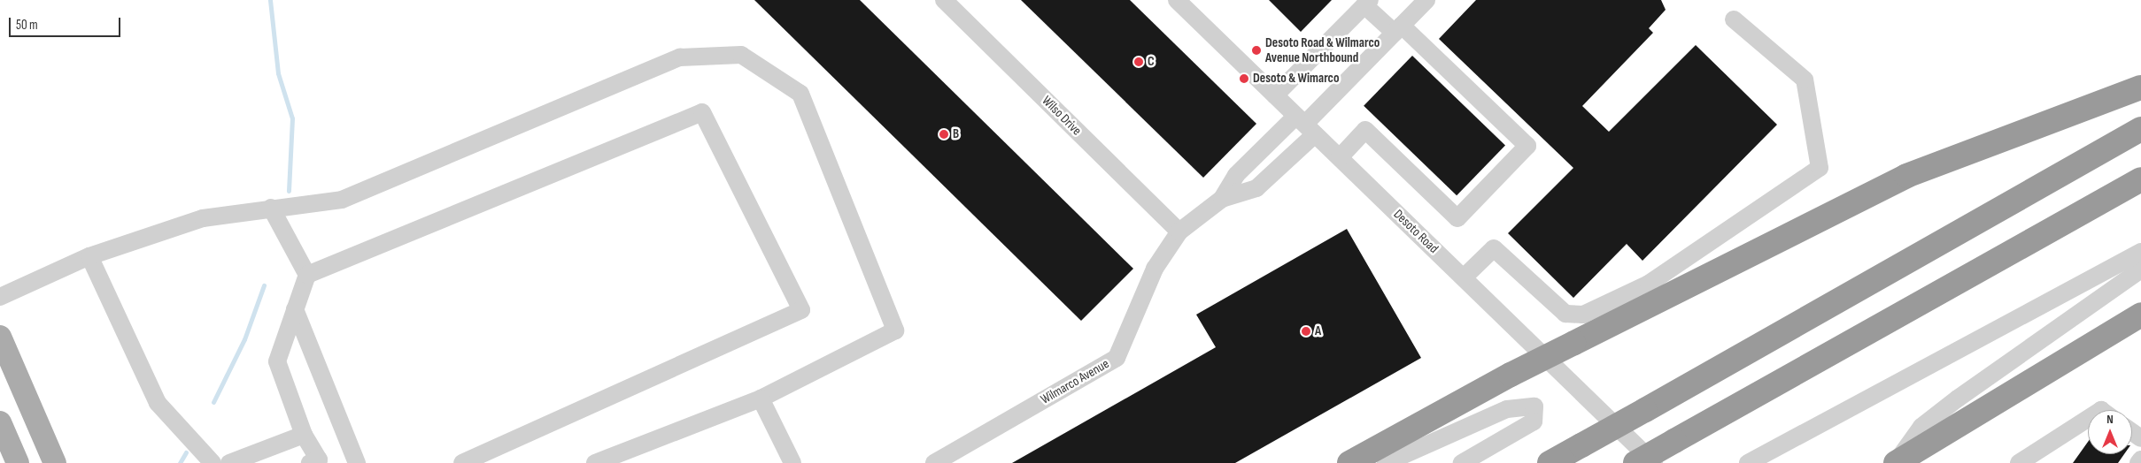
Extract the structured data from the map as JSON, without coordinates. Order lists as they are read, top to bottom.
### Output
{
  "streets": {
    "street": ["Wilso Drive", "Desoto Road", "Wilmarco Avenue"]
  },
  "crossings": [
    ["Wilso Drive", "Wilmarco Avenue"],
    ["Desoto Road", "Wilmarco Avenue"]
  ],
  "places": [
    "Desoto Road & Wilmarco Avenue Northbound",
    "C",
    "Desoto & Wimarco",
    "B",
    "A"
  ],
  "scale_bar": "50 m",
  "north": "top"
}
